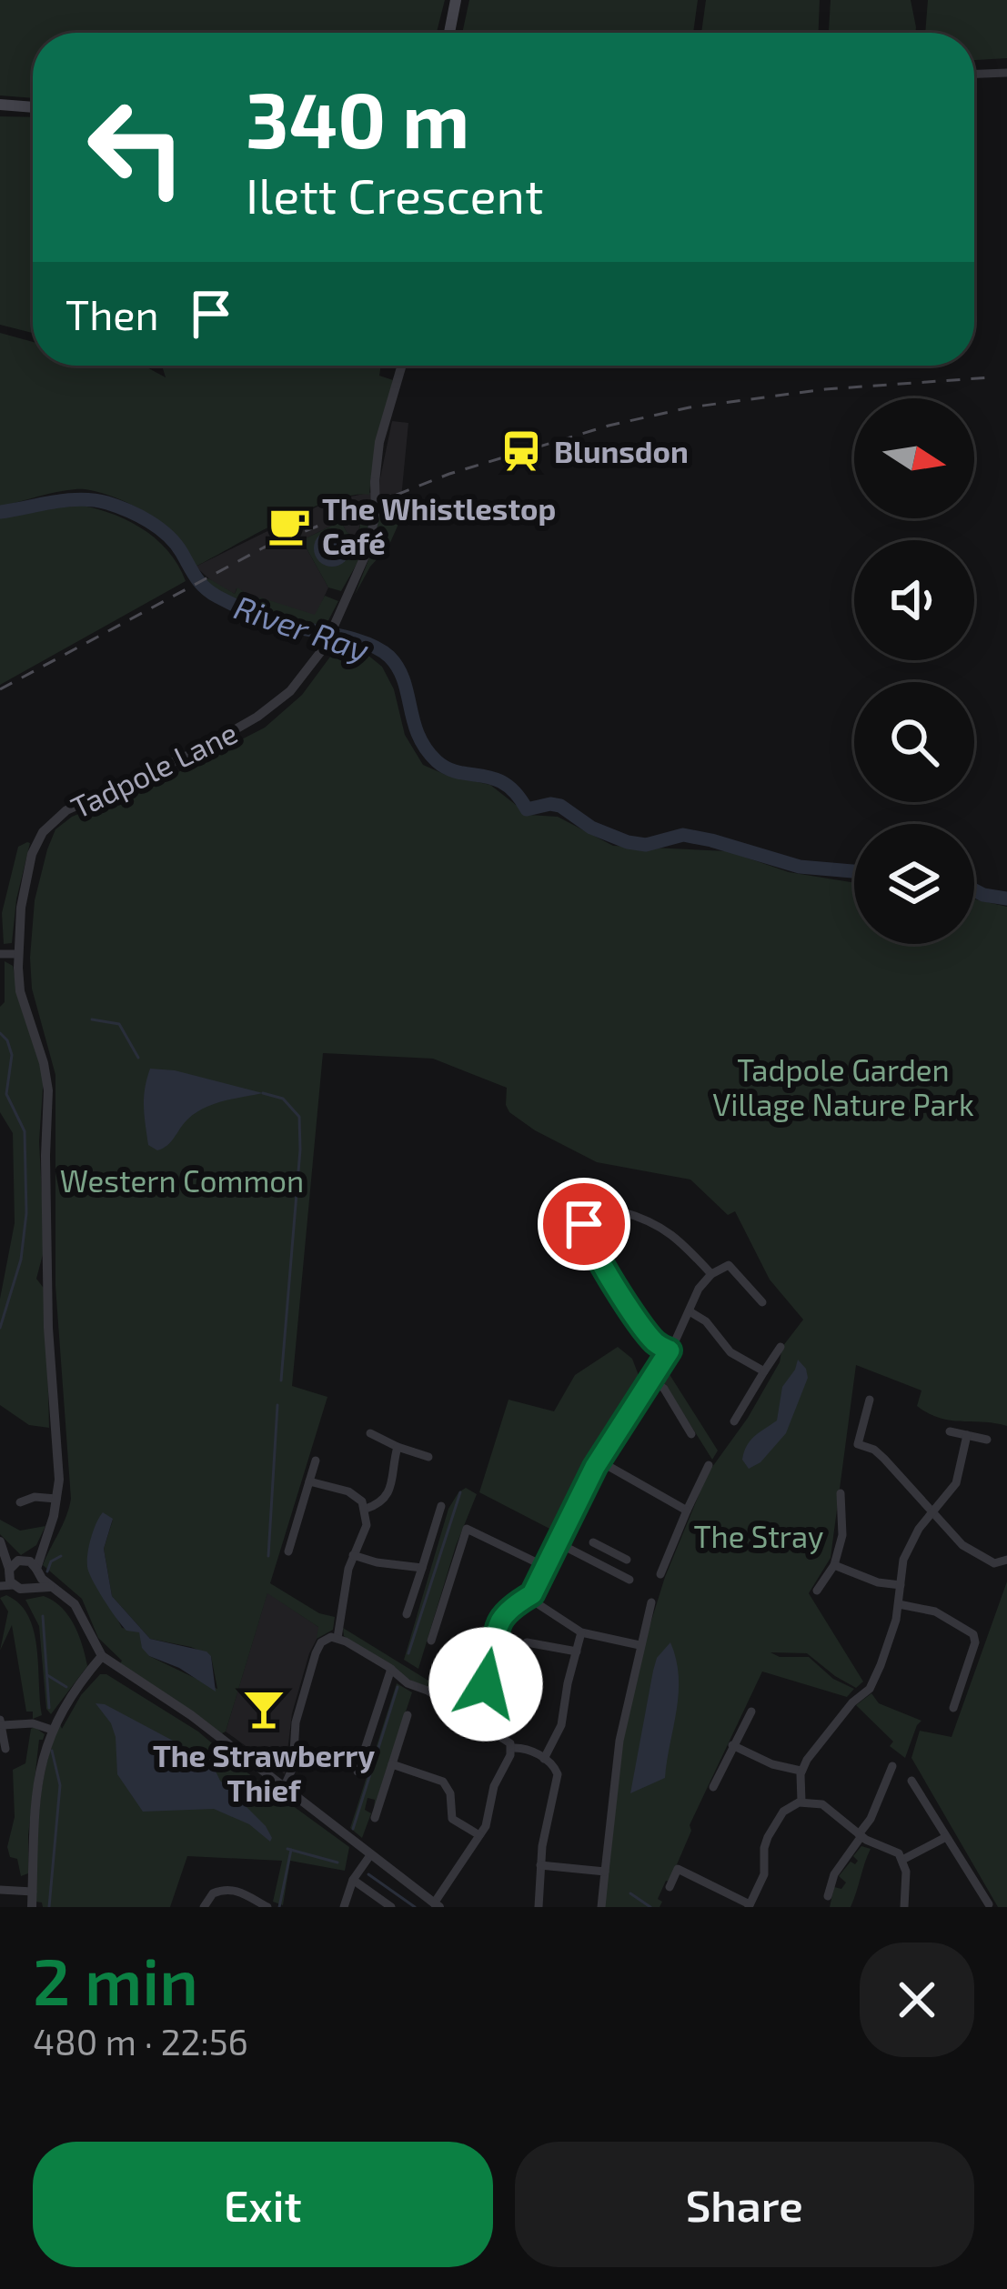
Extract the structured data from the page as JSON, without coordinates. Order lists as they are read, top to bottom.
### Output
{
  "streets": {
    "street": ["Tadpole Lane"]
  },
  "water": ["River Ray"],
  "parks": ["Tadpole Garden Village Nature Park", "Western Common", "The Stray"],
  "places": {
    "station": ["Blunsdon"],
    "cafe": ["The Whistlestop Café"],
    "bar": ["The Strawberry Thief"]
  },
  "north": "right",
  "page": {
    "turn": ["340 m", "Ilett Crescent"],
    "then": "Then",
    "heading": ["2 min", "480 m · 22:56"],
    "buttons": ["Exit", "Share"]
  }
}
